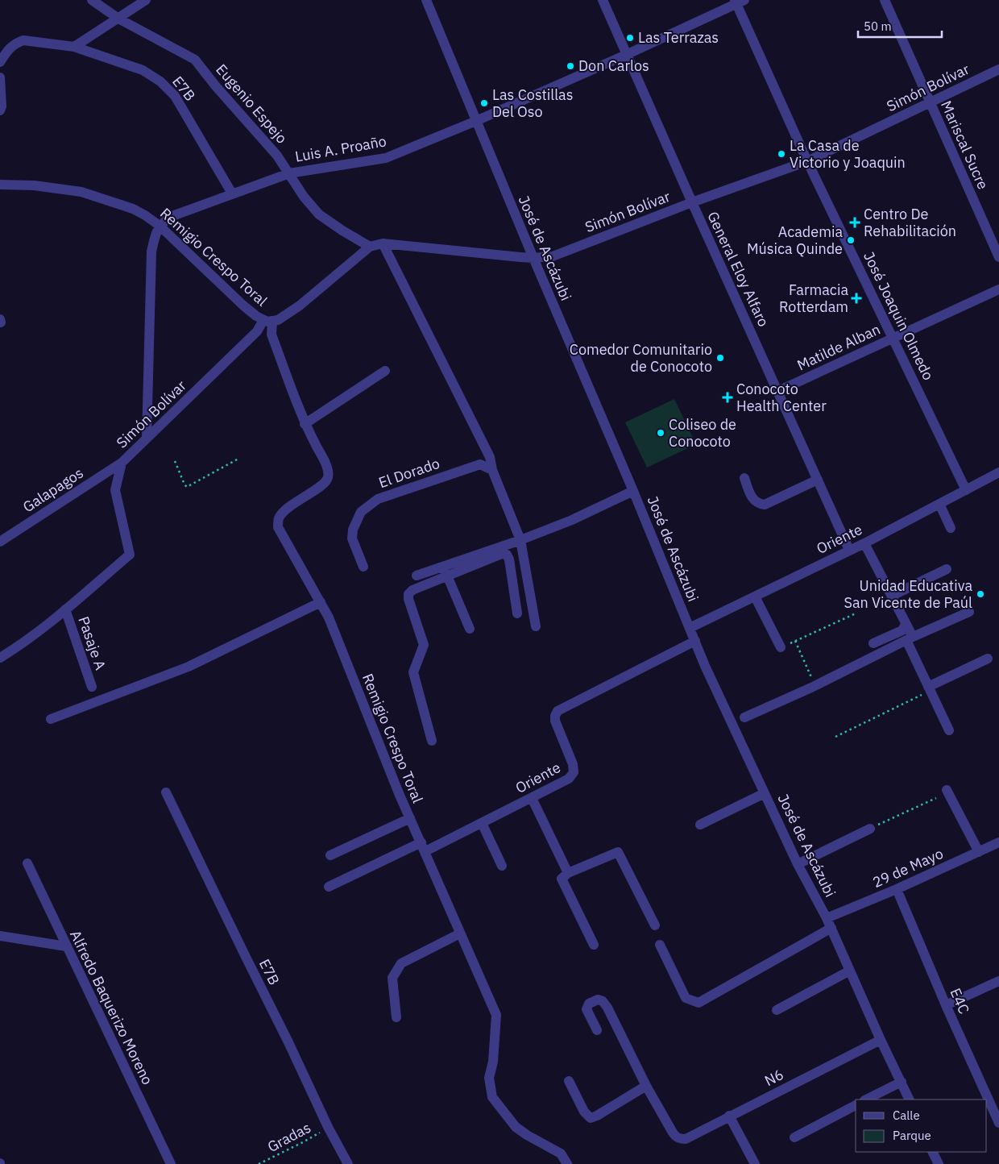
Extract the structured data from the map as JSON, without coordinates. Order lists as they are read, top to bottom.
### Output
{
  "streets": {
    "street": [
      "Simón Bolívar",
      "E7B",
      "Eugenio Espejo",
      "Mariscal Sucre",
      "Luis A. Proaño",
      "José de Ascázubi",
      "Remigio Crespo Toral",
      "General Eloy Alfaro",
      "José Joaquin Olmedo",
      "Matilde Alban",
      "El Dorado",
      "Galapagos",
      "Oriente",
      "Pasaje A",
      "29 de Mayo",
      "E4C",
      "Alfredo Baquerizo Moreno",
      "N6"
    ],
    "path": ["Gradas"]
  },
  "crossings": [
    ["Simón Bolívar", "Eugenio Espejo"],
    ["Simón Bolívar", "Mariscal Sucre"],
    ["Simón Bolívar", "José de Ascázubi"],
    ["Simón Bolívar", "Remigio Crespo Toral"],
    ["Simón Bolívar", "General Eloy Alfaro"],
    ["Simón Bolívar", "José Joaquin Olmedo"],
    ["Simón Bolívar", "Galapagos"],
    ["Simón Bolívar", "Pasaje A"],
    ["E7B", "Luis A. Proaño"],
    ["E7B", "Gradas"],
    ["Eugenio Espejo", "Luis A. Proaño"],
    ["Luis A. Proaño", "José de Ascázubi"],
    ["Luis A. Proaño", "Remigio Crespo Toral"],
    ["Luis A. Proaño", "General Eloy Alfaro"],
    ["Luis A. Proaño", "José Joaquin Olmedo"],
    ["José de Ascázubi", "Oriente"],
    ["José de Ascázubi", "29 de Mayo"],
    ["José de Ascázubi", "N6"],
    ["Remigio Crespo Toral", "Oriente"],
    ["General Eloy Alfaro", "Matilde Alban"],
    ["General Eloy Alfaro", "Oriente"],
    ["José Joaquin Olmedo", "Matilde Alban"],
    ["José Joaquin Olmedo", "Oriente"],
    ["29 de Mayo", "E4C"]
  ],
  "places": {
    "other": [
      "Las Terrazas",
      "Don Carlos",
      "Las Costillas Del Oso",
      "La Casa de Victorio y Joaquin",
      "Academia Música Quinde",
      "Comedor Comunitario de Conocoto",
      "Coliseo de Conocoto",
      "Unidad Educativa San Vicente de Paúl"
    ],
    "health": ["Centro De Rehabilitación", "Farmacia Rotterdam", "Conocoto Health Center"]
  },
  "legend": ["Calle", "Parque"],
  "scale_bar": "50 m"
}
